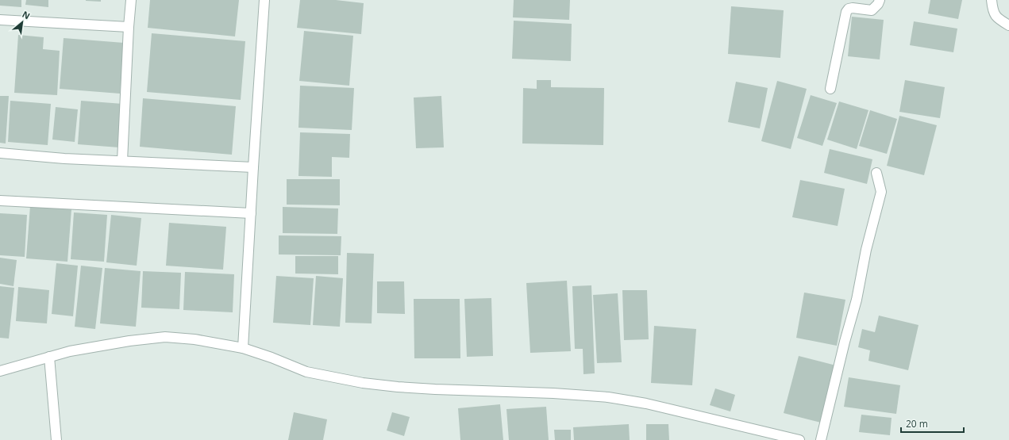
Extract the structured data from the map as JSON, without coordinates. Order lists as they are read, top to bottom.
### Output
{
  "scale_bar": "20 m",
  "north": "top right"
}
